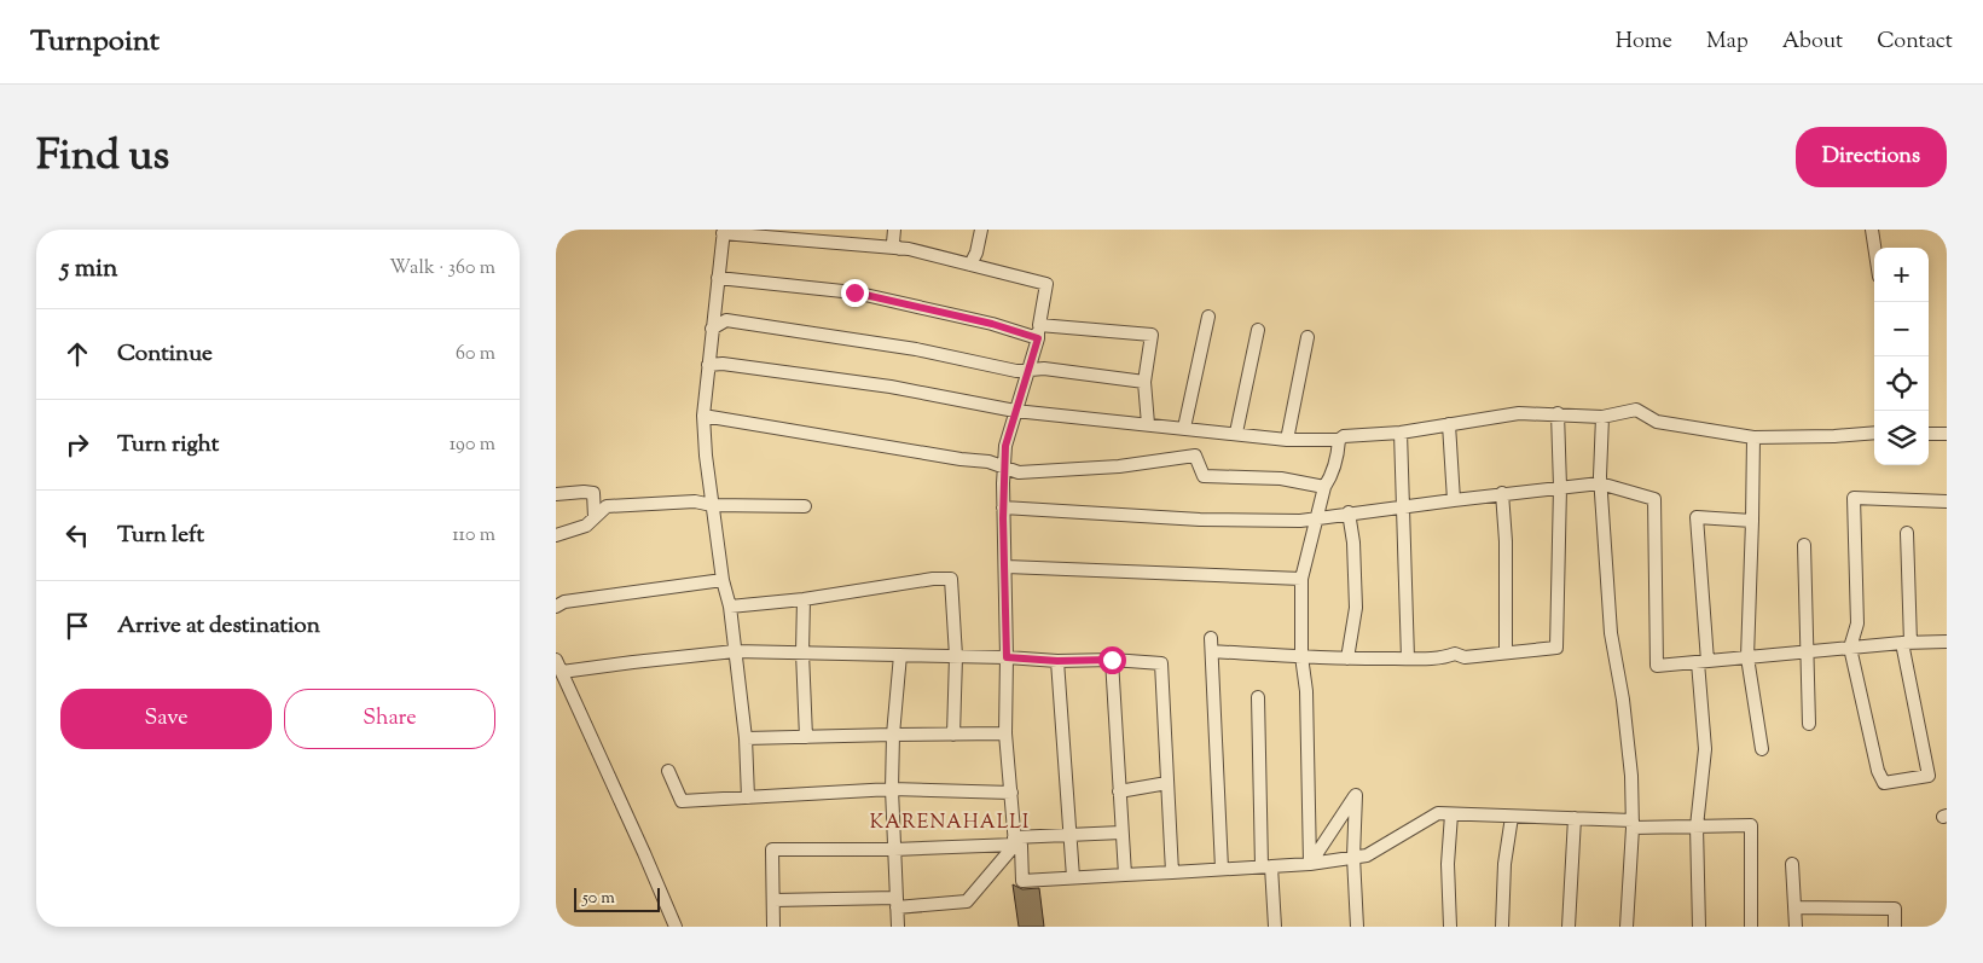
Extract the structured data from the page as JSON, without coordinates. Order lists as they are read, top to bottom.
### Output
{
  "districts": ["KARENAHALLI"],
  "scale_bar": "50 m",
  "page": {
    "header": "Turnpoint",
    "nav": [
      "Home",
      "Map",
      "About",
      "Contact"
    ],
    "title": "Find us",
    "buttons": [
      "Directions",
      ["Save", "Share"]
    ],
    "heading": ["5 min", "Walk · 360 m"],
    "map_buttons": ["+", "−"],
    "list": [
      ["Continue", "60 m"],
      ["Turn right", "190 m"],
      ["Turn left", "110 m"],
      "Arrive at destination"
    ],
    "scale": "50 m"
  }
}
